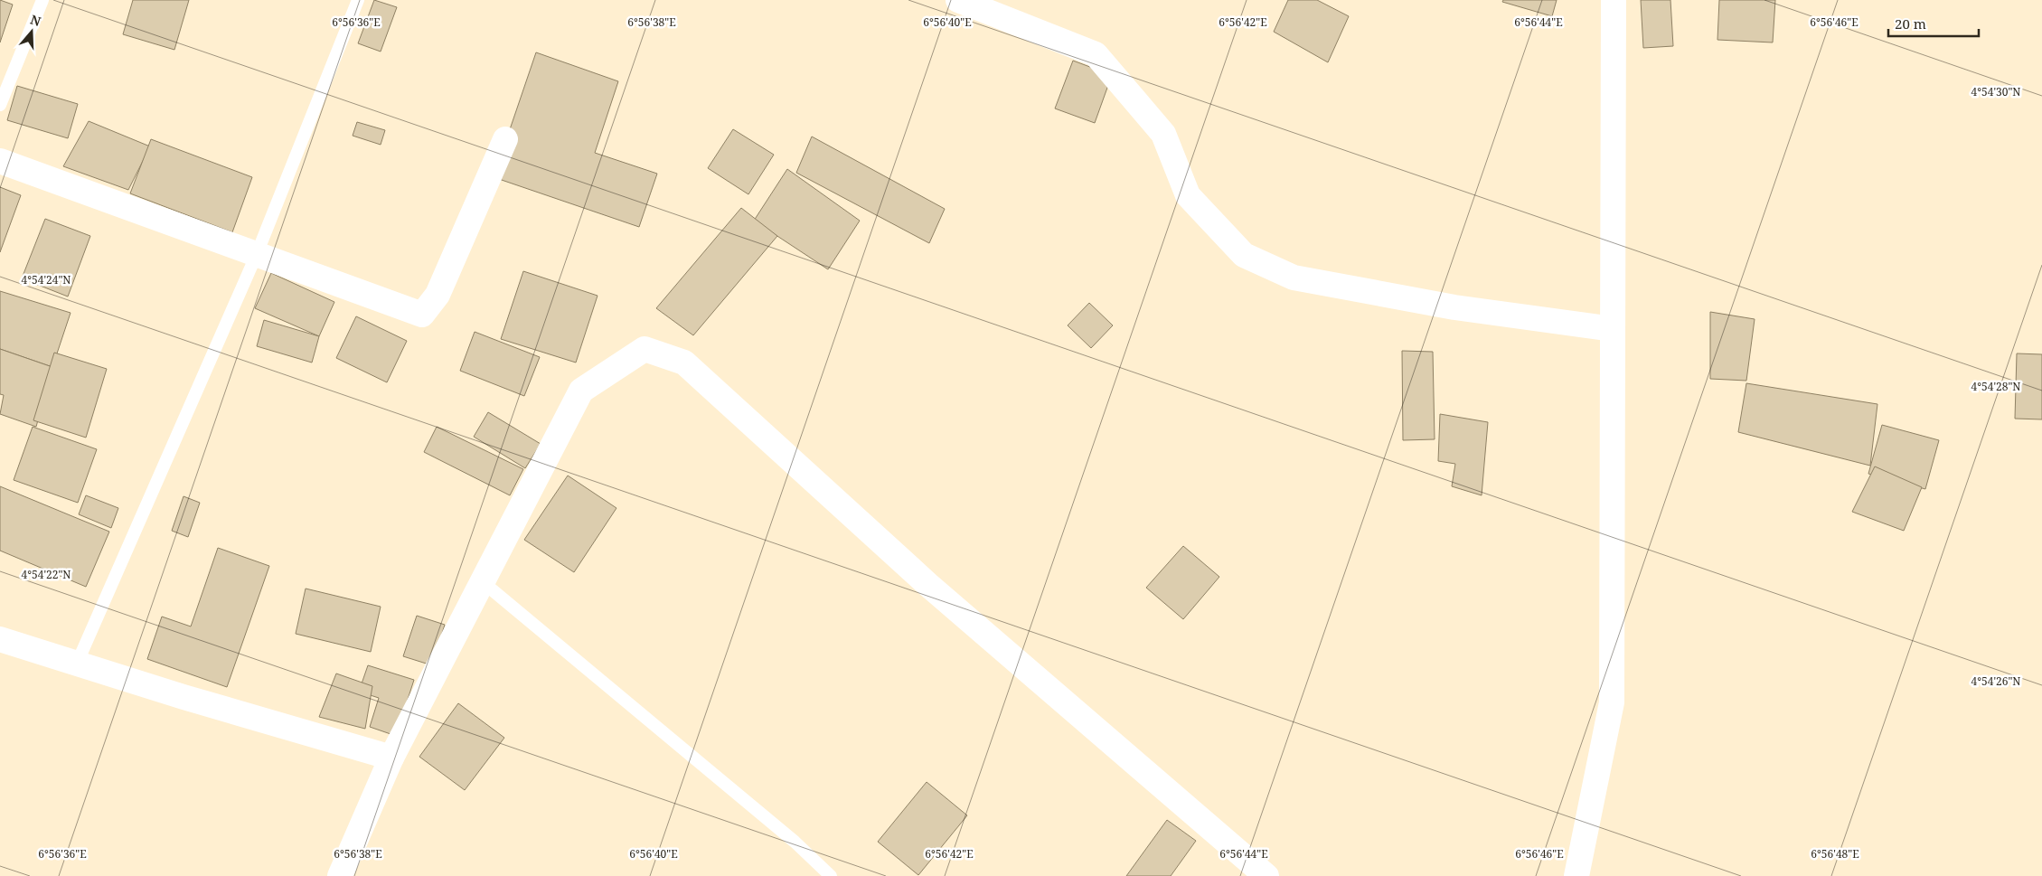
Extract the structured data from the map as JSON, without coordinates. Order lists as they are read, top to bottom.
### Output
{
  "scale_bar": "20 m",
  "north": "top",
  "coordinates": [
    "6°56'36\"E",
    "6°56'38\"E",
    "6°56'40\"E",
    "6°56'42\"E",
    "6°56'44\"E",
    "6°56'46\"E",
    "4°54'30\"N",
    "4°54'24\"N",
    "4°54'28\"N",
    "4°54'22\"N",
    "4°54'26\"N",
    "6°56'48\"E"
  ]
}
